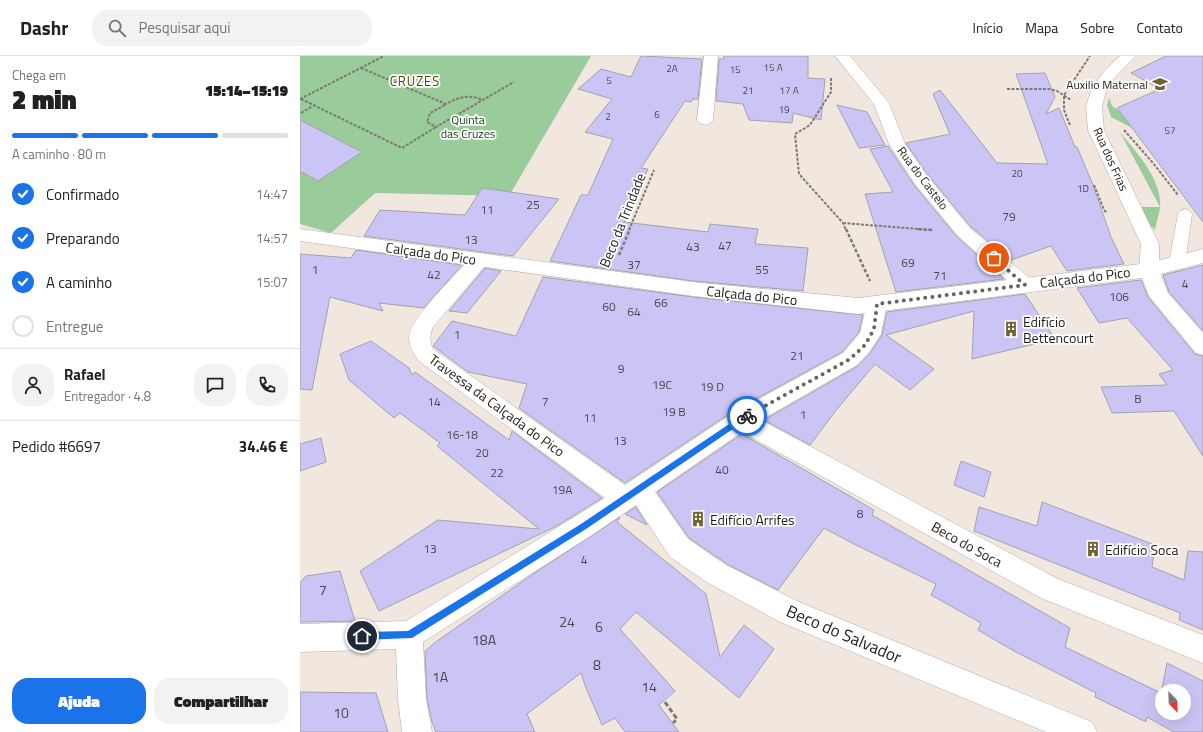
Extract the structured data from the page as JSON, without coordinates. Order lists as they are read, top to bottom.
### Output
{
  "streets": {
    "street": [
      "Rua dos Frias",
      "Rua do Castelo",
      "Calçada do Pico",
      "Travessa da Calçada do Pico",
      "Beco do Soca",
      "Beco do Salvador"
    ],
    "path": ["Beco da Trindade"]
  },
  "crossings": [
    ["Rua dos Frias", "Calçada do Pico"],
    ["Rua do Castelo", "Calçada do Pico"],
    ["Beco da Trindade", "Calçada do Pico"],
    ["Calçada do Pico", "Travessa da Calçada do Pico"],
    ["Travessa da Calçada do Pico", "Beco do Salvador"]
  ],
  "districts": ["CRUZES"],
  "parks": ["Quinta das Cruzes"],
  "places": {
    "school or university": ["Auxilio Maternal"],
    "building": ["Edifício Bettencourt", "Edifício Arrifes", "Edifício Soca"]
  },
  "house_numbers": [
    "15 A",
    "2A",
    "15",
    "5",
    "21",
    "17 A",
    "19",
    "6",
    "2",
    "57",
    "20",
    "1D",
    "25",
    "11",
    "79",
    "13",
    "47",
    "43",
    "69",
    "37",
    "1",
    "55",
    "42",
    "71",
    "4",
    "106",
    "66",
    "60",
    "64",
    "1",
    "21",
    "9",
    "19C",
    "19 D",
    "B",
    "14",
    "7",
    "19 B",
    "1",
    "11",
    "16-18",
    "13",
    "20",
    "40",
    "22",
    "19A",
    "8",
    "13",
    "4",
    "7",
    "24",
    "6",
    "18A",
    "8",
    "1A",
    "14",
    "10"
  ],
  "north": "bottom right",
  "page": {
    "header": "Dashr",
    "search": "Pesquisar aqui",
    "nav": [
      "Início",
      "Mapa",
      "Sobre",
      "Contato"
    ],
    "heading": ["2 min", "Chega em", "15:14–15:19"],
    "panel": [
      "Rafael",
      "Entregador · 4.8",
      "Pedido #6697",
      "34.46 €"
    ],
    "bar": "A caminho · 80 m",
    "list": [
      ["Confirmado", "14:47"],
      ["Preparando", "14:57"],
      ["A caminho", "15:07"],
      "Entregue"
    ],
    "buttons": ["Ajuda", "Compartilhar"]
  }
}
